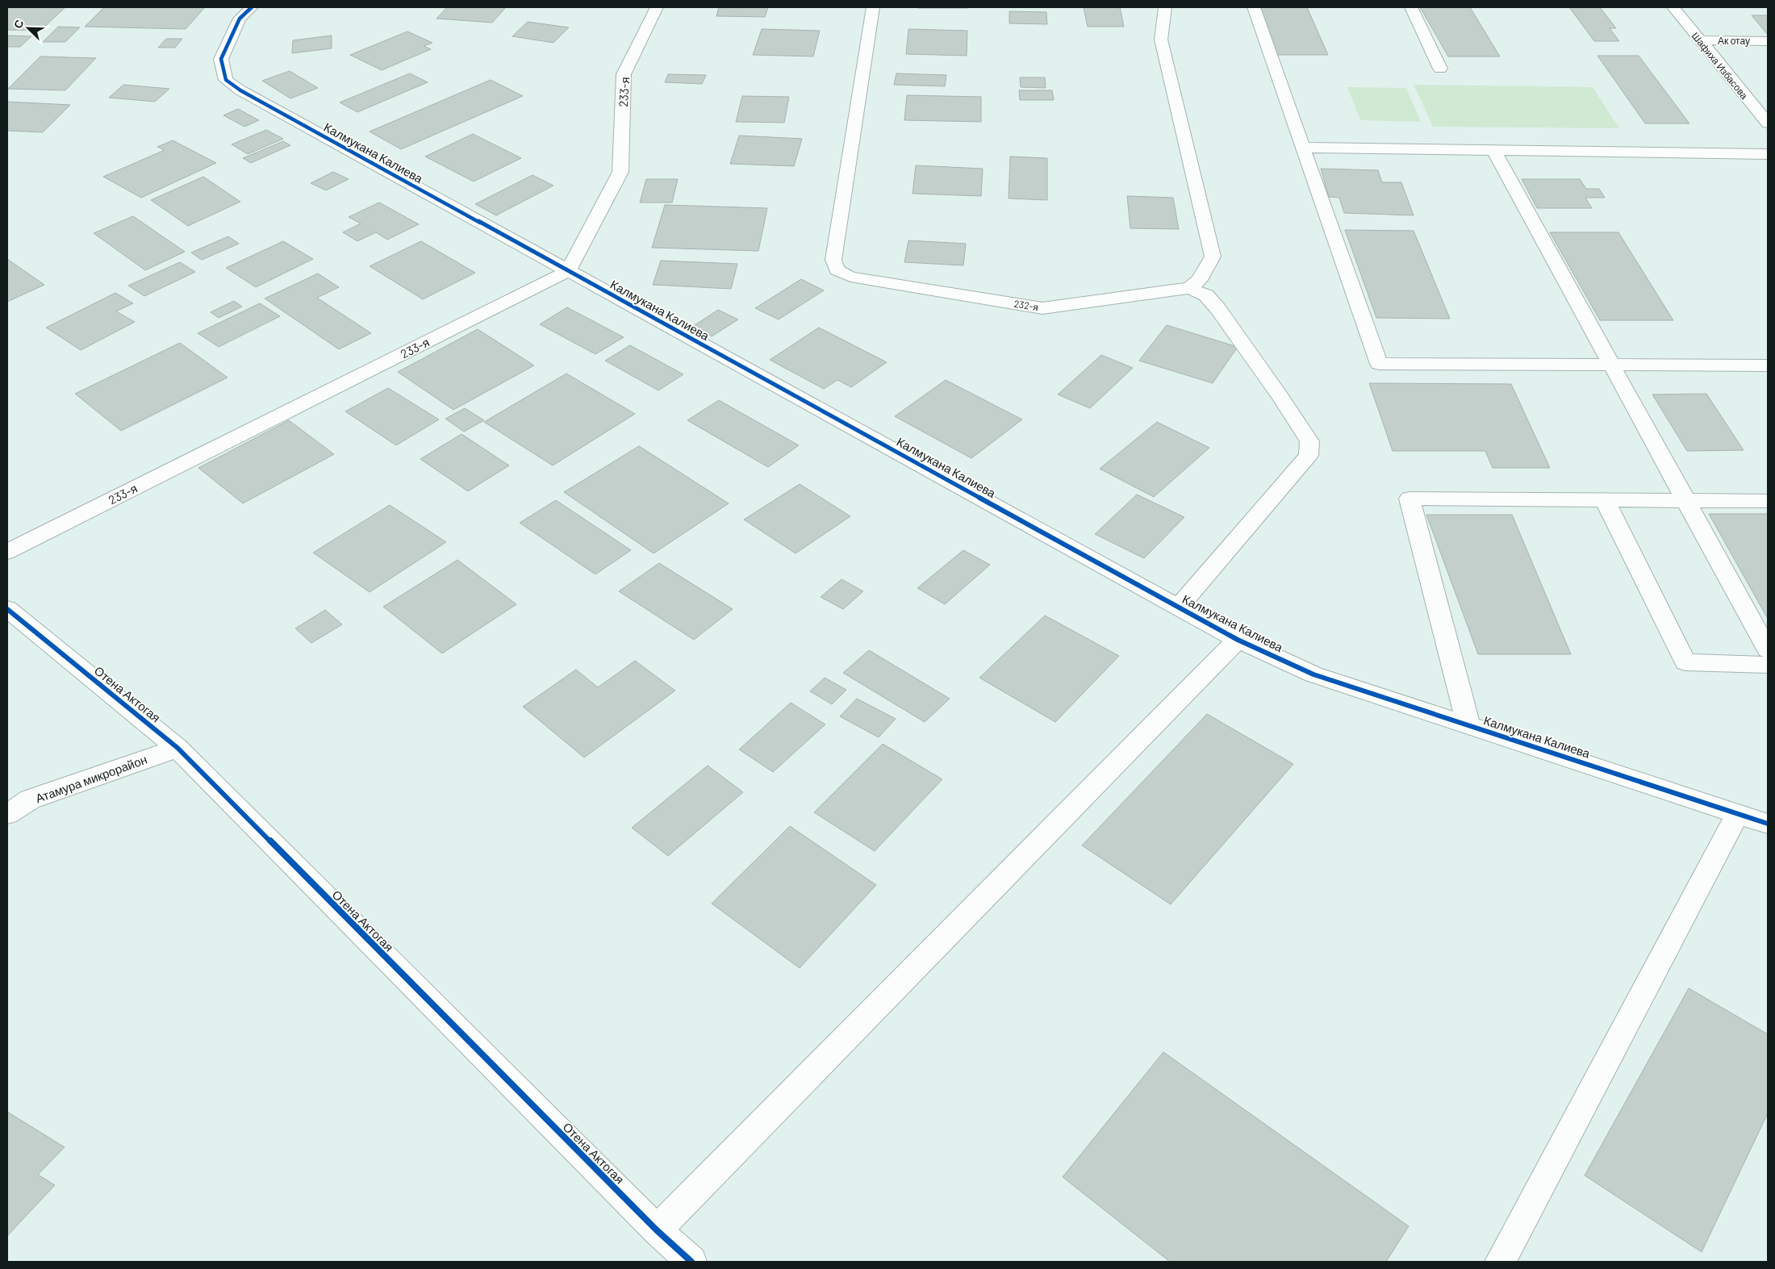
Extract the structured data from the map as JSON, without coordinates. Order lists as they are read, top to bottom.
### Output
{
  "streets": {
    "street": [
      "Ак отау",
      "Шафиха Избасова",
      "233-я",
      "Калмукана Калиева",
      "232-я",
      "Отена Актогая",
      "Атамура микрорайон"
    ]
  },
  "crossings": [
    ["Ак отау", "Шафиха Избасова"],
    ["233-я", "Калмукана Калиева"],
    ["Отена Актогая", "Атамура микрорайон"]
  ],
  "north": "top left"
}
